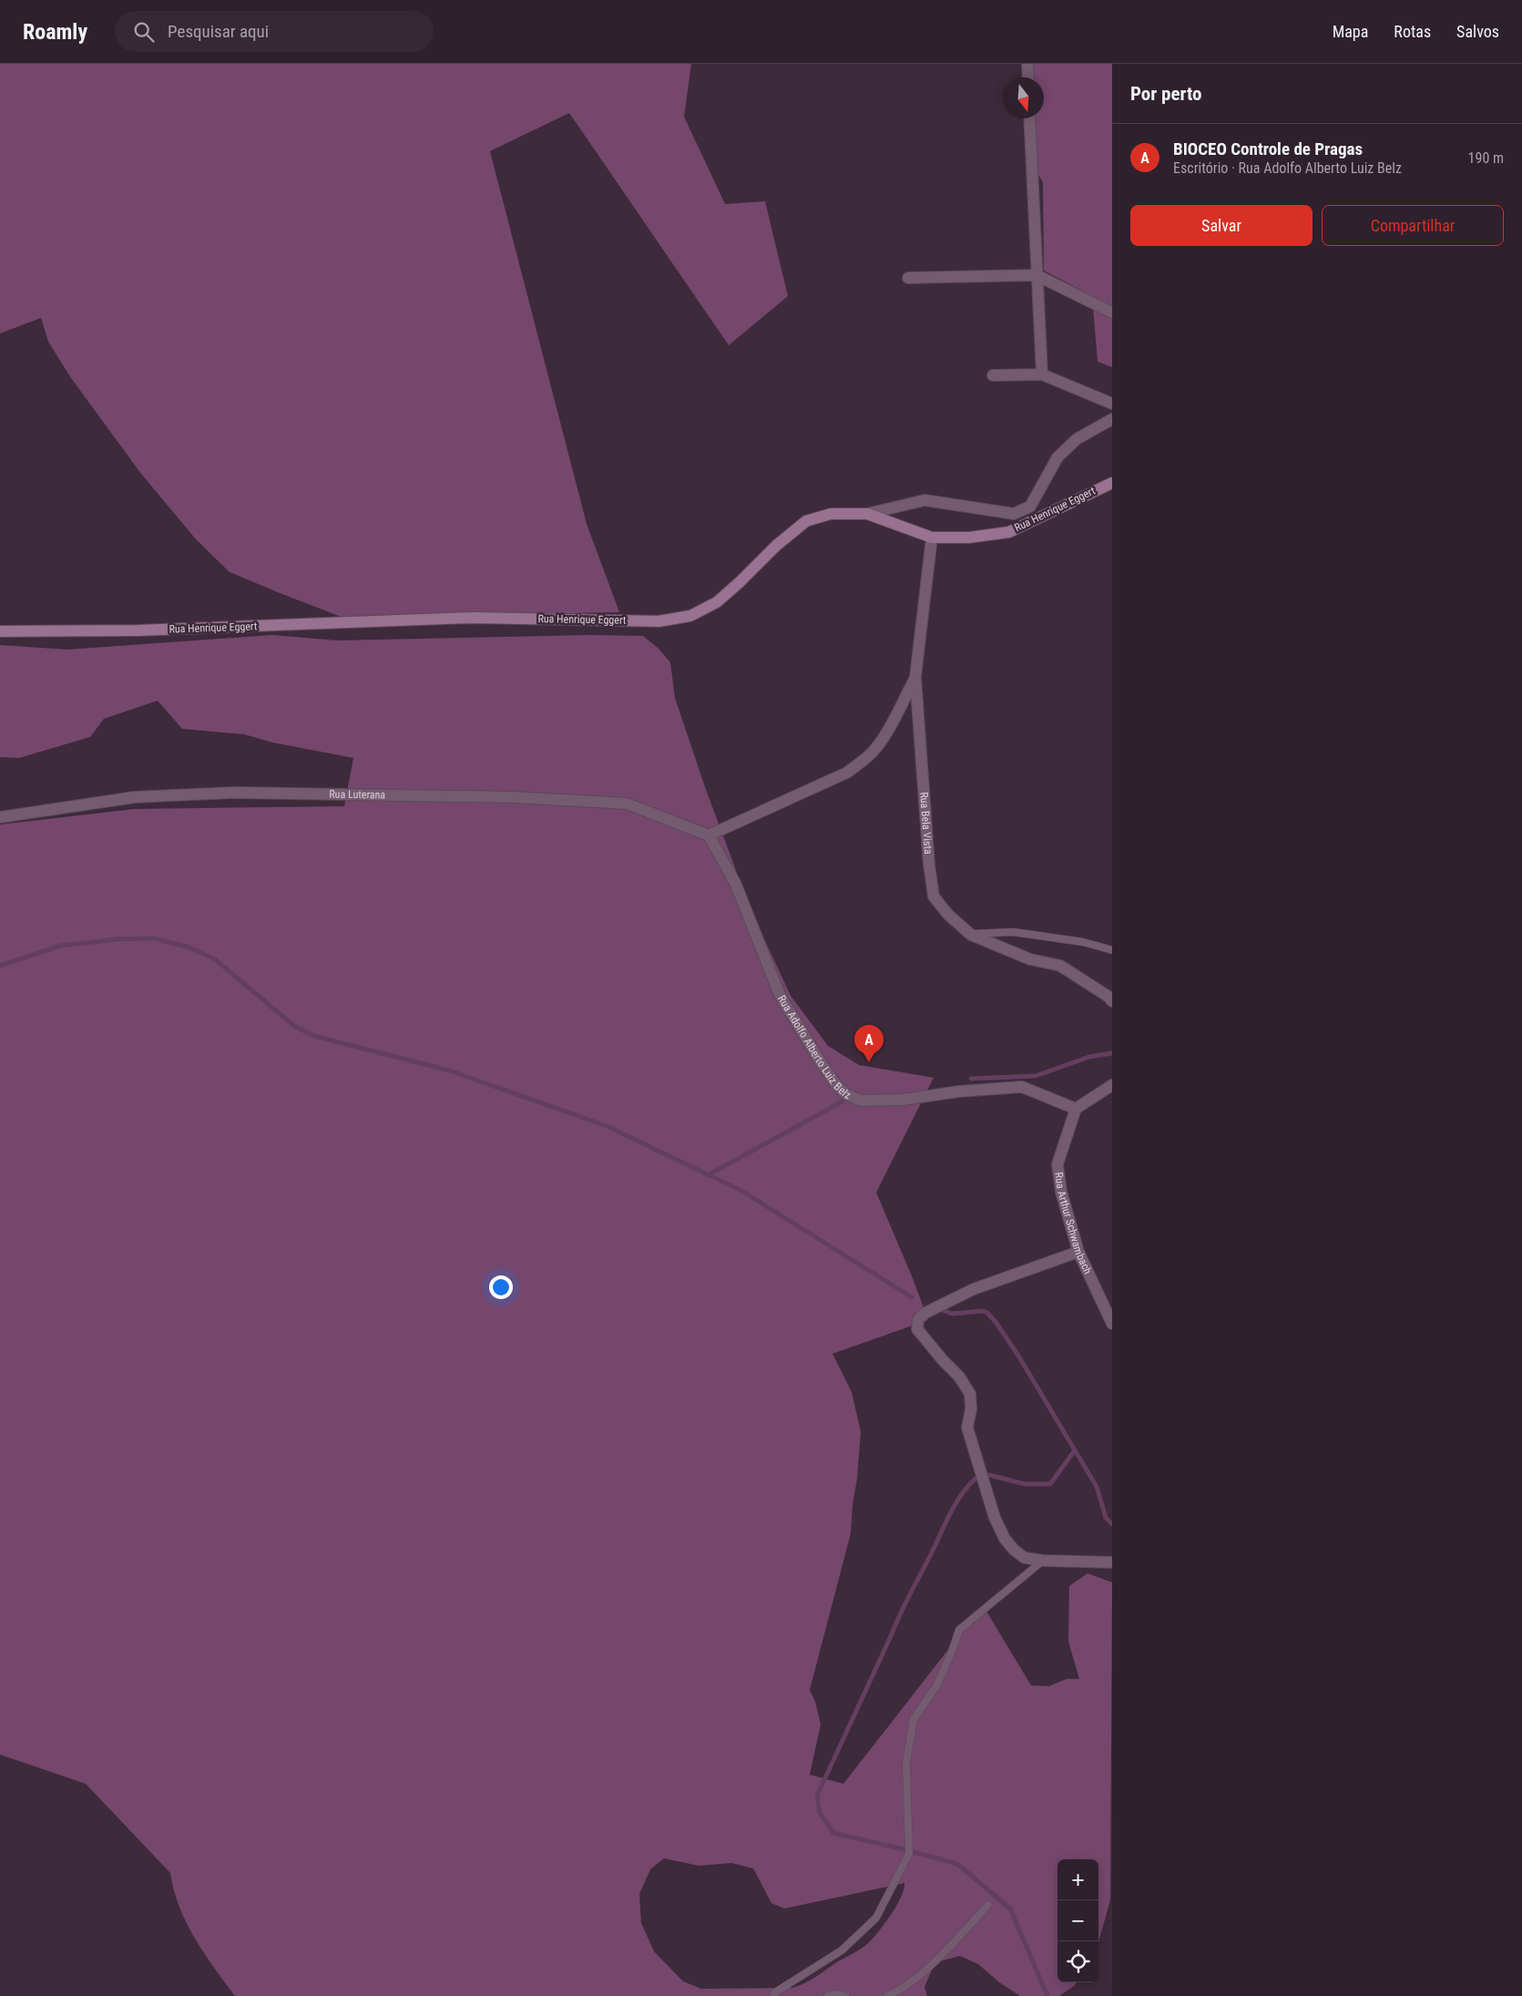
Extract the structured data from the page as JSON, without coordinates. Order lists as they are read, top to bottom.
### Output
{
  "streets": {
    "street": [
      "Rua Henrique Eggert",
      "Rua Luterana",
      "Rua Bela Vista",
      "Rua Adolfo Alberto Luiz Belz",
      "Rua Arthur Schwambach"
    ]
  },
  "crossings": [
    ["Rua Henrique Eggert", "Rua Bela Vista"],
    ["Rua Luterana", "Rua Adolfo Alberto Luiz Belz"],
    ["Rua Adolfo Alberto Luiz Belz", "Rua Arthur Schwambach"]
  ],
  "north": "bottom",
  "page": {
    "header": "Roamly",
    "search": "Pesquisar aqui",
    "nav": ["Mapa", "Rotas", "Salvos"],
    "heading": "Por perto",
    "list": [
      {
        "mark": "A",
        "name": "BIOCEO Controle de Pragas",
        "note": "Escritório · Rua Adolfo Alberto Luiz Belz",
        "value": "190 m"
      }
    ],
    "buttons": ["Salvar", "Compartilhar"],
    "pins": "A",
    "map_buttons": ["+", "−"]
  }
}
